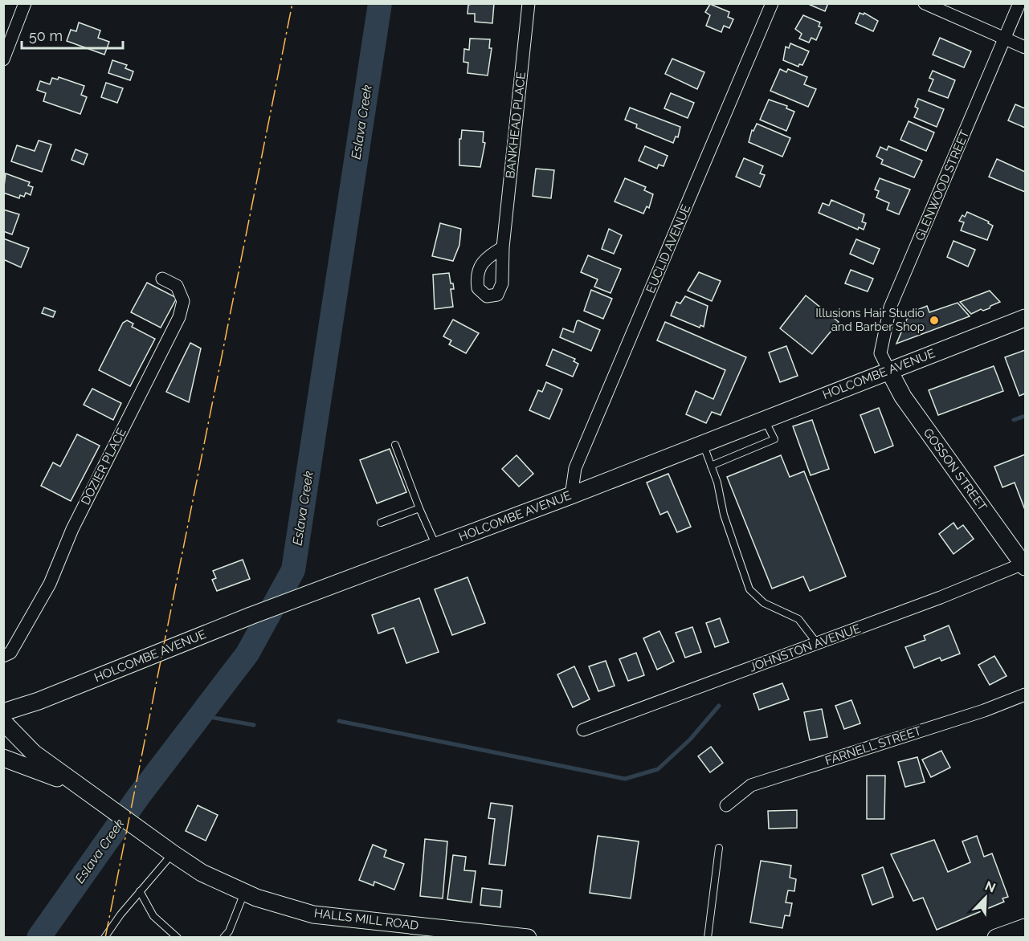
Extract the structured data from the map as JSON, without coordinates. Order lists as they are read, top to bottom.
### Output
{
  "streets": {
    "street": [
      "BANKHEAD PLACE",
      "GLENWOOD STREET",
      "EUCLID AVENUE",
      "HOLCOMBE AVENUE",
      "DOZIER PLACE",
      "GOSSON STREET",
      "JOHNSTON AVENUE",
      "FARNELL STREET",
      "HALLS MILL ROAD"
    ]
  },
  "crossings": [
    ["GLENWOOD STREET", "HOLCOMBE AVENUE"],
    ["GLENWOOD STREET", "GOSSON STREET"],
    ["EUCLID AVENUE", "HOLCOMBE AVENUE"],
    ["HOLCOMBE AVENUE", "GOSSON STREET"],
    ["GOSSON STREET", "JOHNSTON AVENUE"]
  ],
  "water": ["Eslava Creek"],
  "places": ["Illusions Hair Studio and Barber Shop"],
  "scale_bar": "50 m",
  "north": "top right"
}
